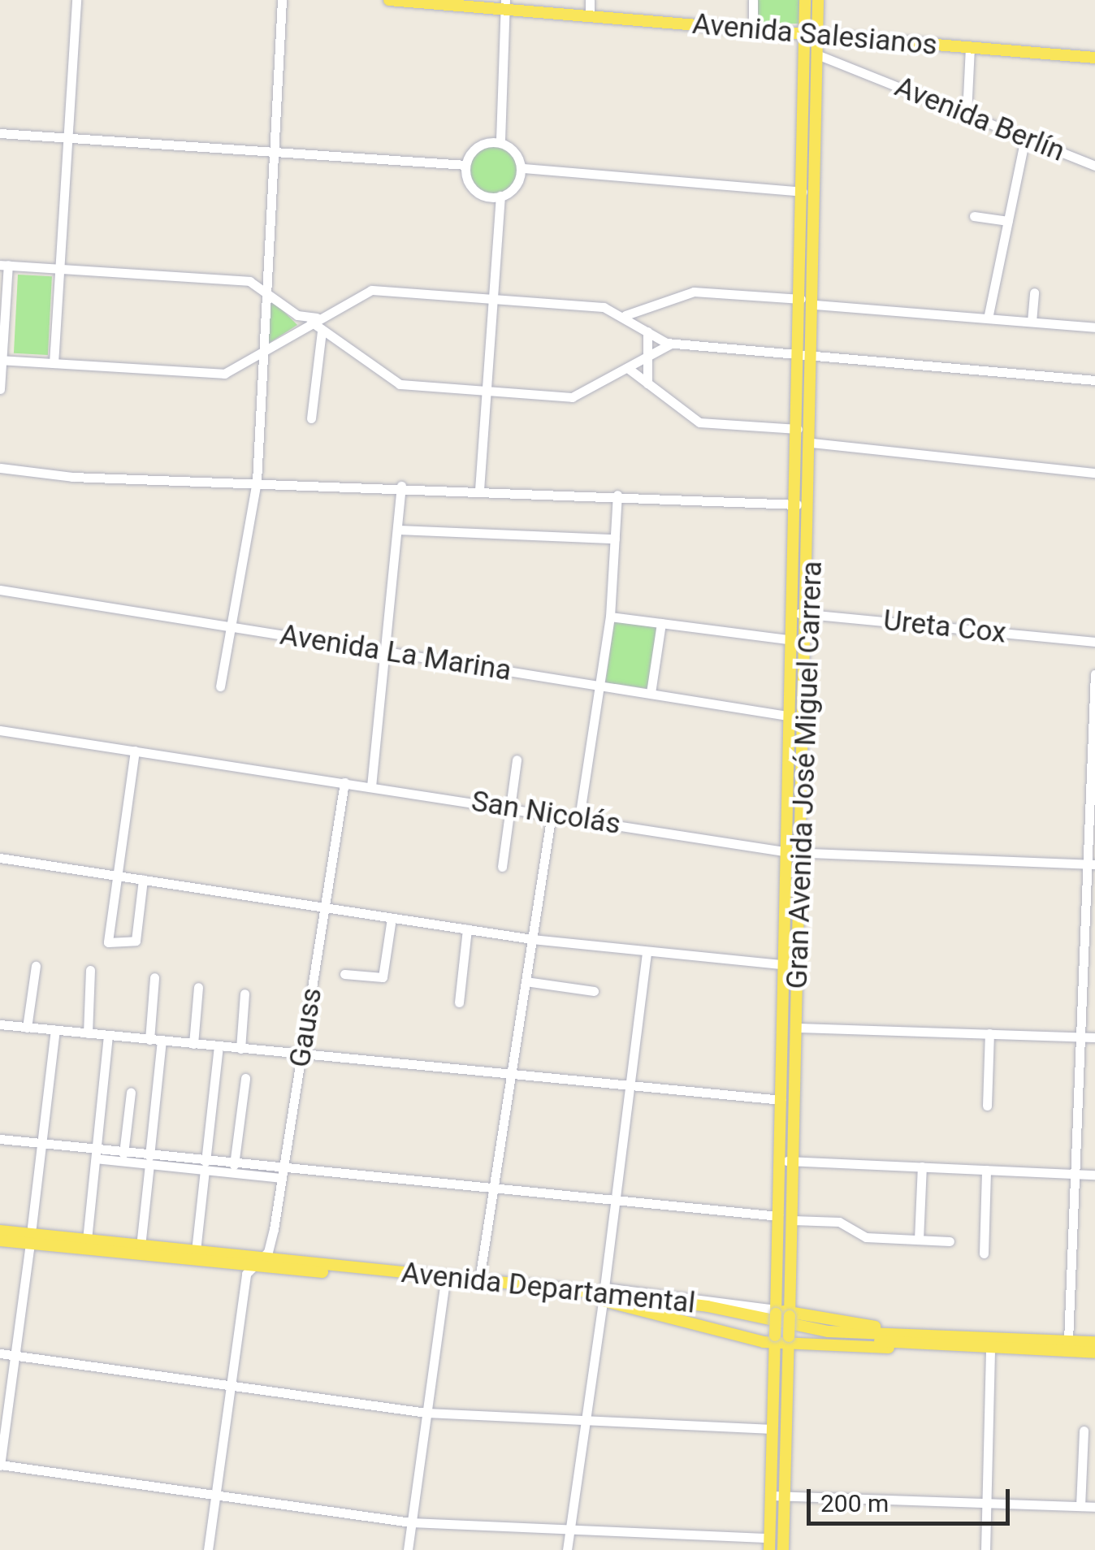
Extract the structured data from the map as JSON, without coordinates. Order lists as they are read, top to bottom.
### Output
{
  "streets": {
    "main road": ["Avenida Salesianos", "Gran Avenida José Miguel Carrera", "Avenida Departamental"],
    "street": [
      "Avenida Berlín",
      "Ureta Cox",
      "Avenida La Marina",
      "San Nicolás",
      "Gauss"
    ]
  },
  "crossings": [
    ["Avenida Salesianos", "Gran Avenida José Miguel Carrera"],
    ["Avenida Berlín", "Gran Avenida José Miguel Carrera"],
    ["Ureta Cox", "Gran Avenida José Miguel Carrera"],
    ["Avenida La Marina", "Gran Avenida José Miguel Carrera"],
    ["Gran Avenida José Miguel Carrera", "San Nicolás"],
    ["Gran Avenida José Miguel Carrera", "Avenida Departamental"],
    ["San Nicolás", "Gauss"],
    ["Gauss", "Avenida Departamental"]
  ],
  "scale_bar": "200 m"
}
